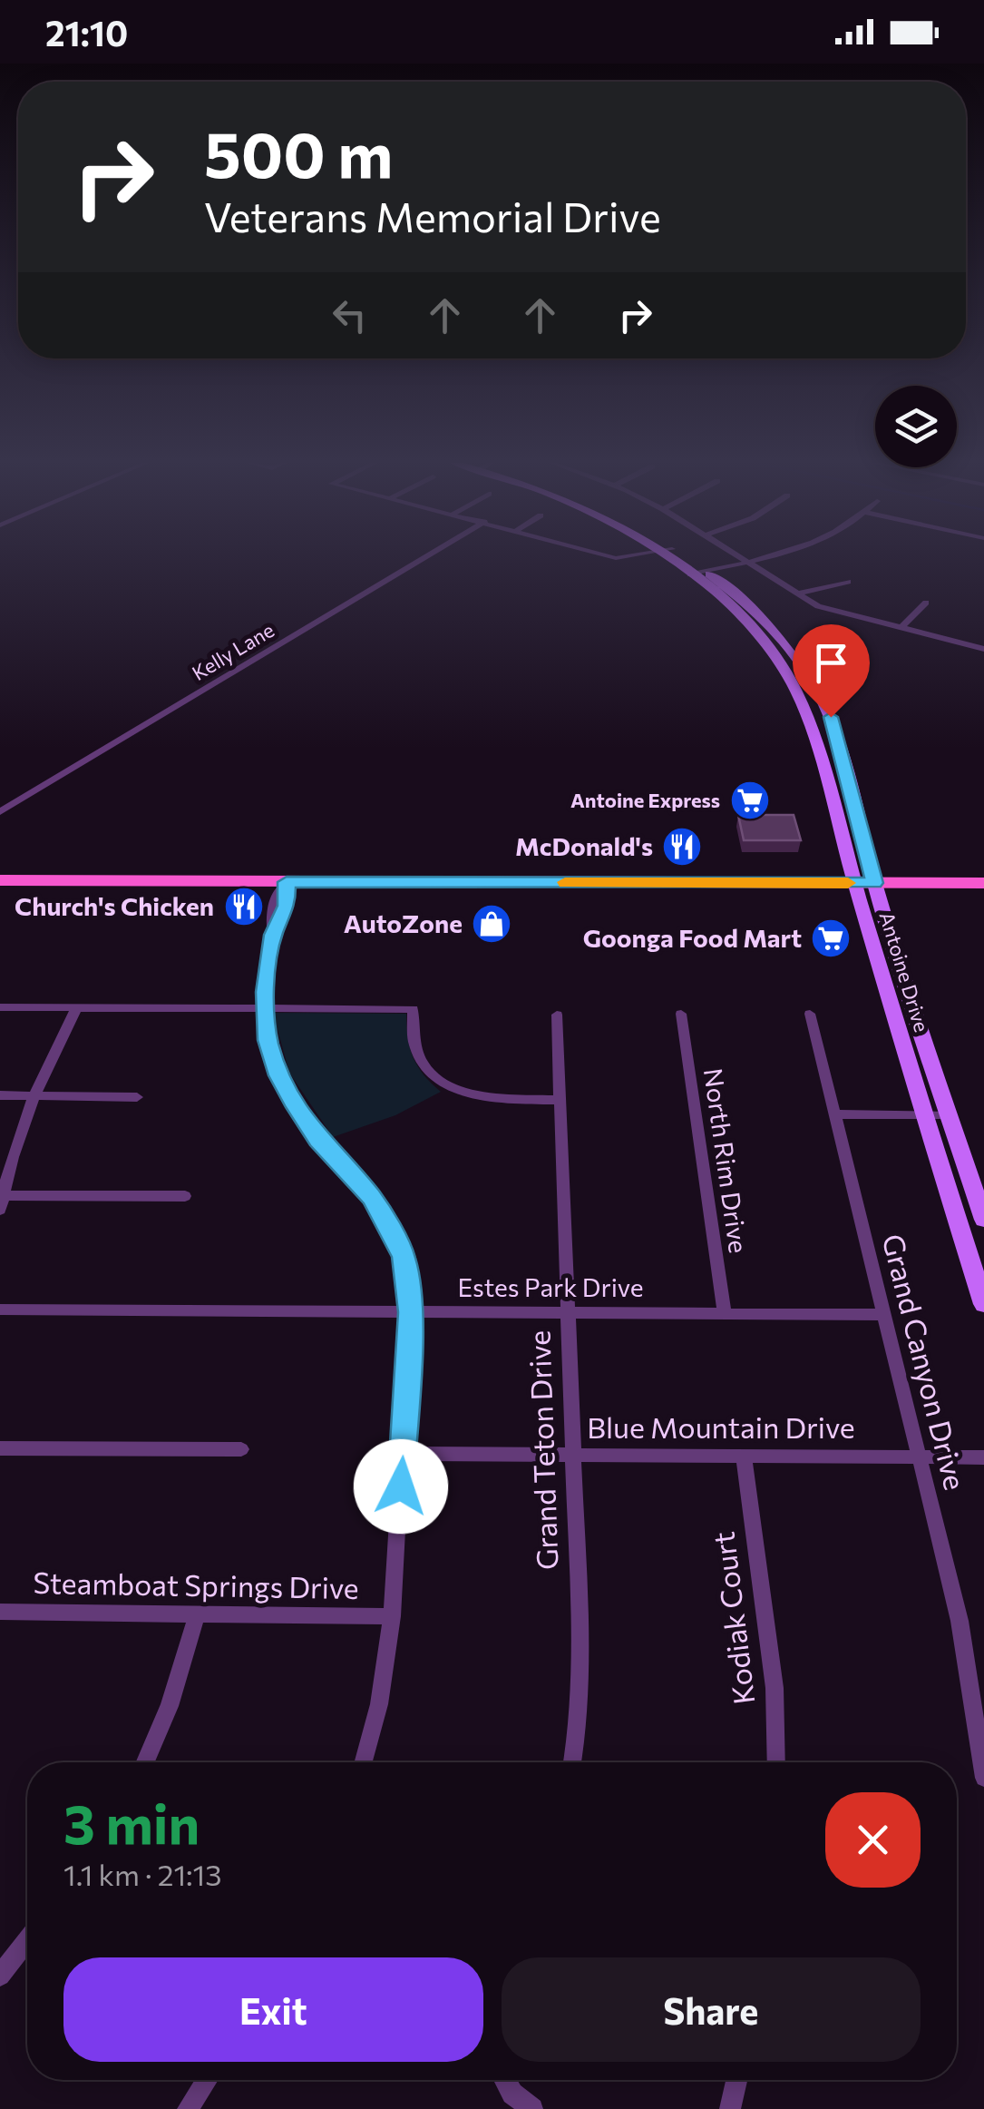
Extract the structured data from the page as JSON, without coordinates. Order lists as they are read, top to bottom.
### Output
{
  "streets": {
    "main road": ["Antoine Drive"],
    "street": [
      "Kelly Lane",
      "North Rim Drive",
      "Estes Park Drive",
      "Grand Canyon Drive",
      "Blue Mountain Drive",
      "Grand Teton Drive",
      "Steamboat Springs Drive",
      "Kodiak Court"
    ]
  },
  "crossings": [
    ["North Rim Drive", "Estes Park Drive"],
    ["Estes Park Drive", "Grand Canyon Drive"],
    ["Estes Park Drive", "Grand Teton Drive"],
    ["Grand Canyon Drive", "Blue Mountain Drive"],
    ["Blue Mountain Drive", "Grand Teton Drive"],
    ["Blue Mountain Drive", "Kodiak Court"]
  ],
  "places": {
    "supermarket": ["Antoine Express", "Goonga Food Mart"],
    "restaurant": ["McDonald's", "Church's Chicken"],
    "shop": ["AutoZone"]
  },
  "page": {
    "status": "21:10",
    "turn": ["500 m", "Veterans Memorial Drive"],
    "heading": ["3 min", "1.1 km · 21:13"],
    "buttons": ["Exit", "Share"]
  }
}
